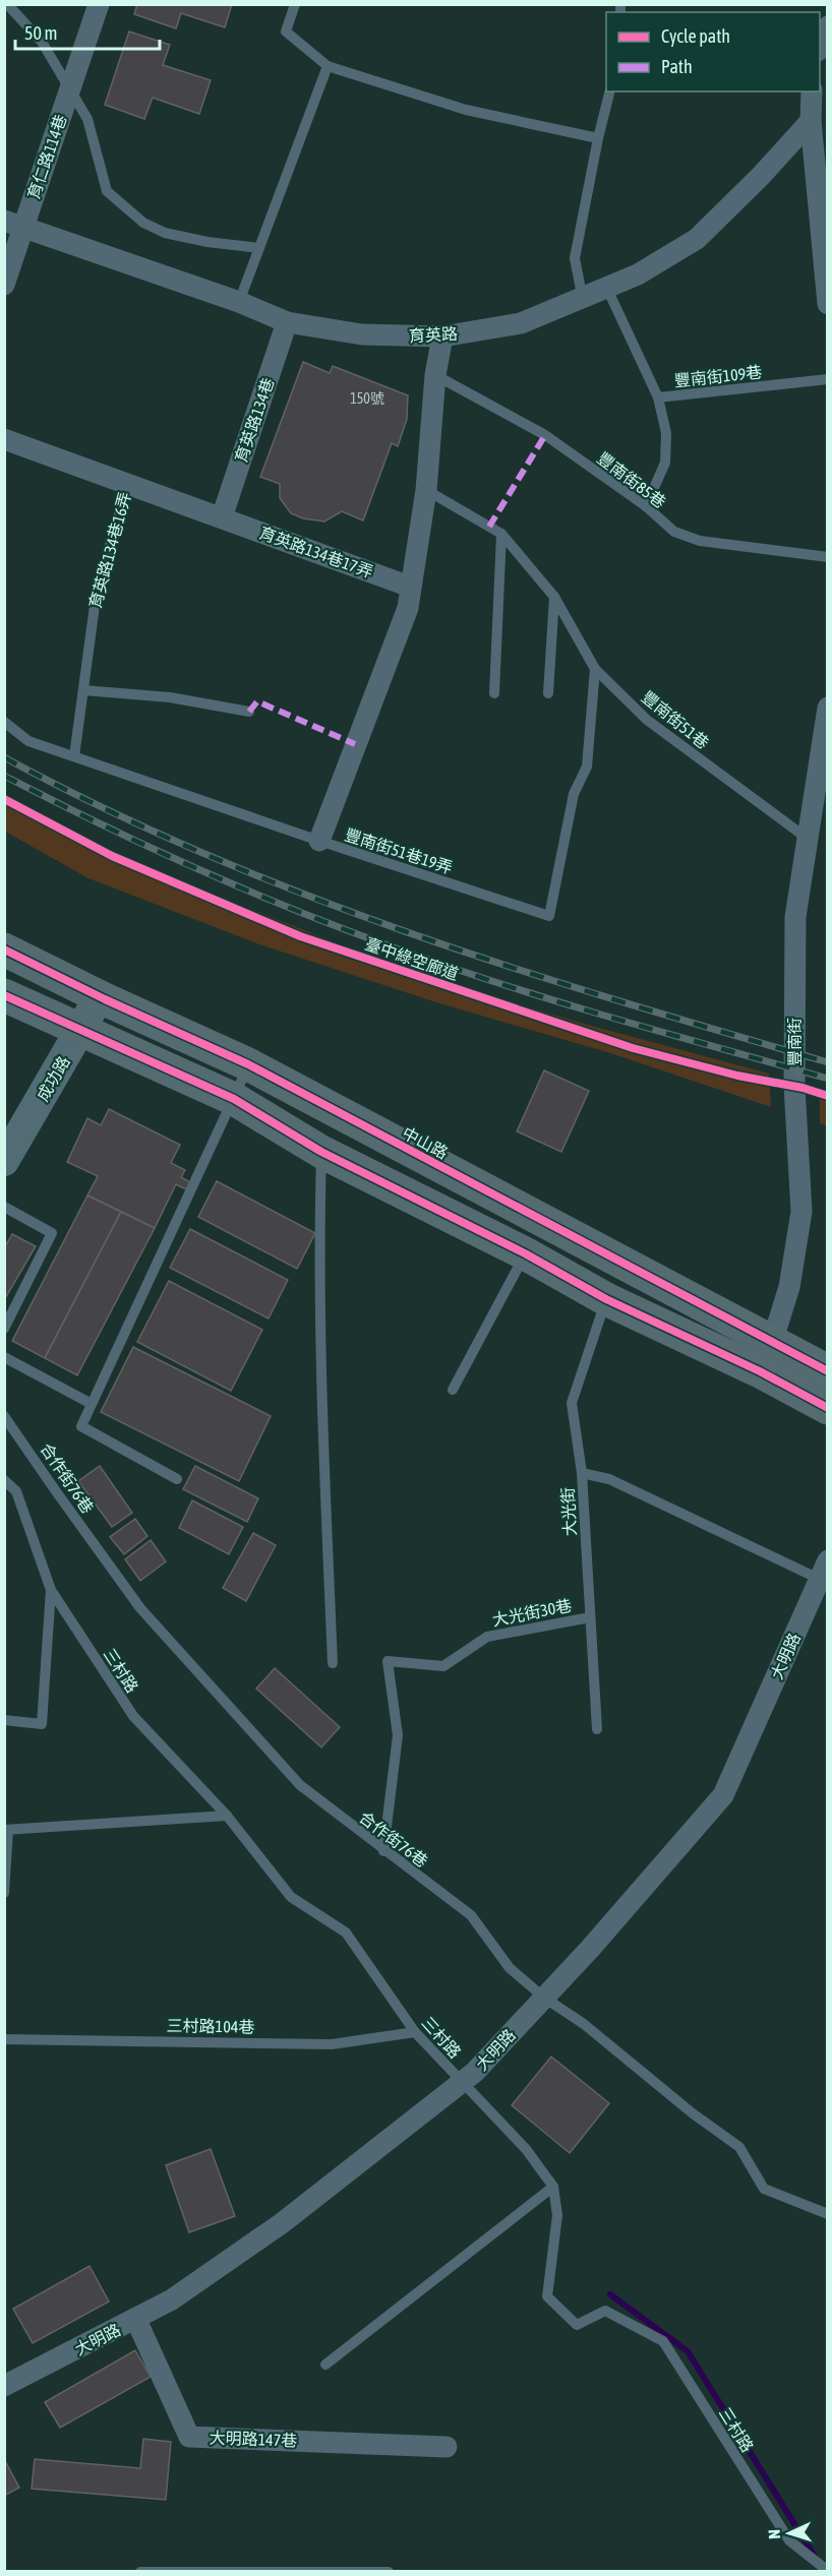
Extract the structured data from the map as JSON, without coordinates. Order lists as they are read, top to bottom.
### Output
{
  "streets": {
    "main road": ["中山路"],
    "street": [
      "育仁路114巷",
      "育英路",
      "育英路134巷",
      "育英路134巷16弄",
      "育英路134巷17弄",
      "豐南街",
      "成功路",
      "大明路",
      "大明路147巷"
    ],
    "lane": [
      "豐南街109巷",
      "豐南街85巷",
      "豐南街51巷",
      "豐南街51巷19弄",
      "合作街76巷",
      "大光街",
      "大光街30巷",
      "三村路",
      "三村路104巷"
    ],
    "cycle path": ["臺中綠空廊道"]
  },
  "crossings": [
    ["育仁路114巷", "育英路"],
    ["育英路", "豐南街109巷"],
    ["育英路", "育英路134巷"],
    ["育英路134巷", "育英路134巷16弄"],
    ["育英路134巷", "育英路134巷17弄"],
    ["育英路134巷16弄", "育英路134巷17弄"],
    ["育英路134巷16弄", "豐南街51巷19弄"],
    ["豐南街51巷", "豐南街51巷19弄"],
    ["豐南街51巷", "豐南街"],
    ["豐南街", "中山路"],
    ["成功路", "中山路"],
    ["中山路", "大光街"],
    ["合作街76巷", "大光街30巷"],
    ["合作街76巷", "大明路"],
    ["大光街", "大光街30巷"],
    ["大明路", "三村路"],
    ["大明路", "大明路147巷"],
    ["三村路", "三村路104巷"]
  ],
  "house_numbers": ["150號"],
  "legend": ["Cycle path", "Path"],
  "scale_bar": "50 m",
  "north": "left"
}
